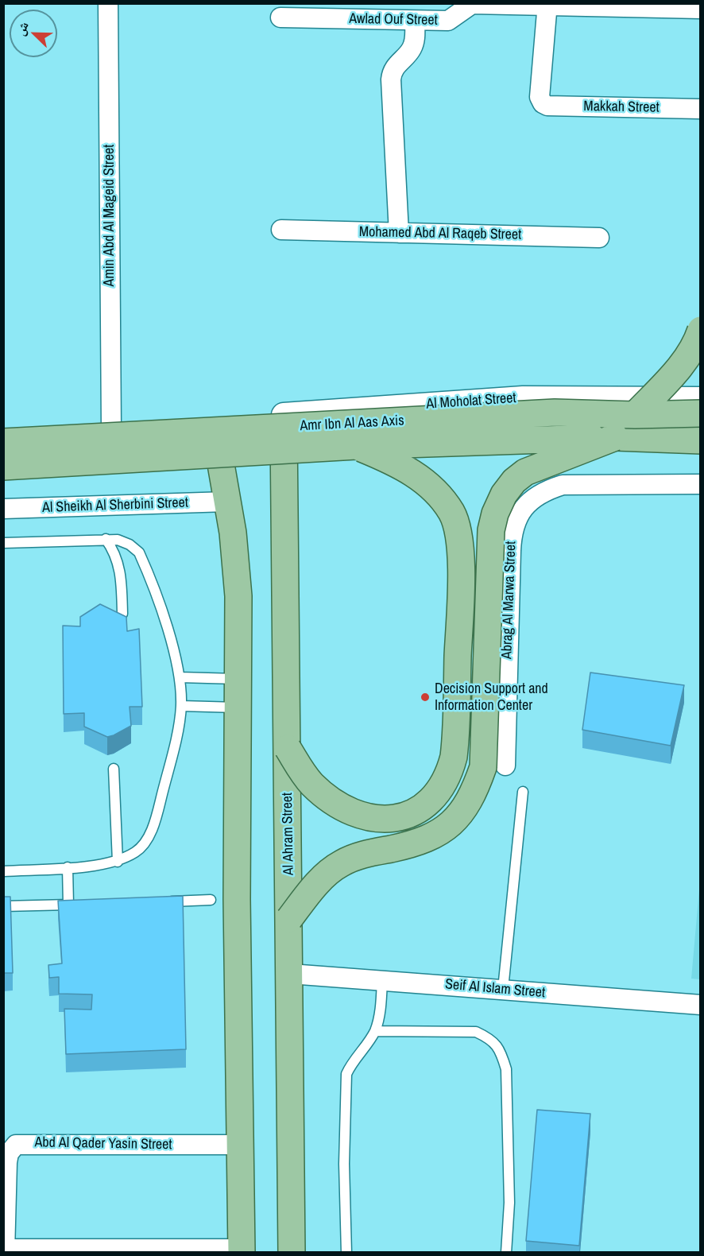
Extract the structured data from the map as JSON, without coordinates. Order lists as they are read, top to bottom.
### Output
{
  "streets": {
    "main road": ["Amr Ibn Al Aas Axis", "Al Ahram Street"],
    "street": [
      "Awlad Ouf Street",
      "Makkah Street",
      "Amin Abd Al Mageid Street",
      "Mohamed Abd Al Raqeb Street",
      "Al Moholat Street",
      "Al Sheikh Al Sherbini Street",
      "Abrag Al Marwa Street",
      "Seif Al Islam Street",
      "Abd Al Qader Yasin Street"
    ]
  },
  "crossings": [
    ["Awlad Ouf Street", "Makkah Street"],
    ["Al Moholat Street", "Al Ahram Street"],
    ["Al Ahram Street", "Seif Al Islam Street"]
  ],
  "places": ["Decision Support and Information Center"],
  "north": "top left"
}
